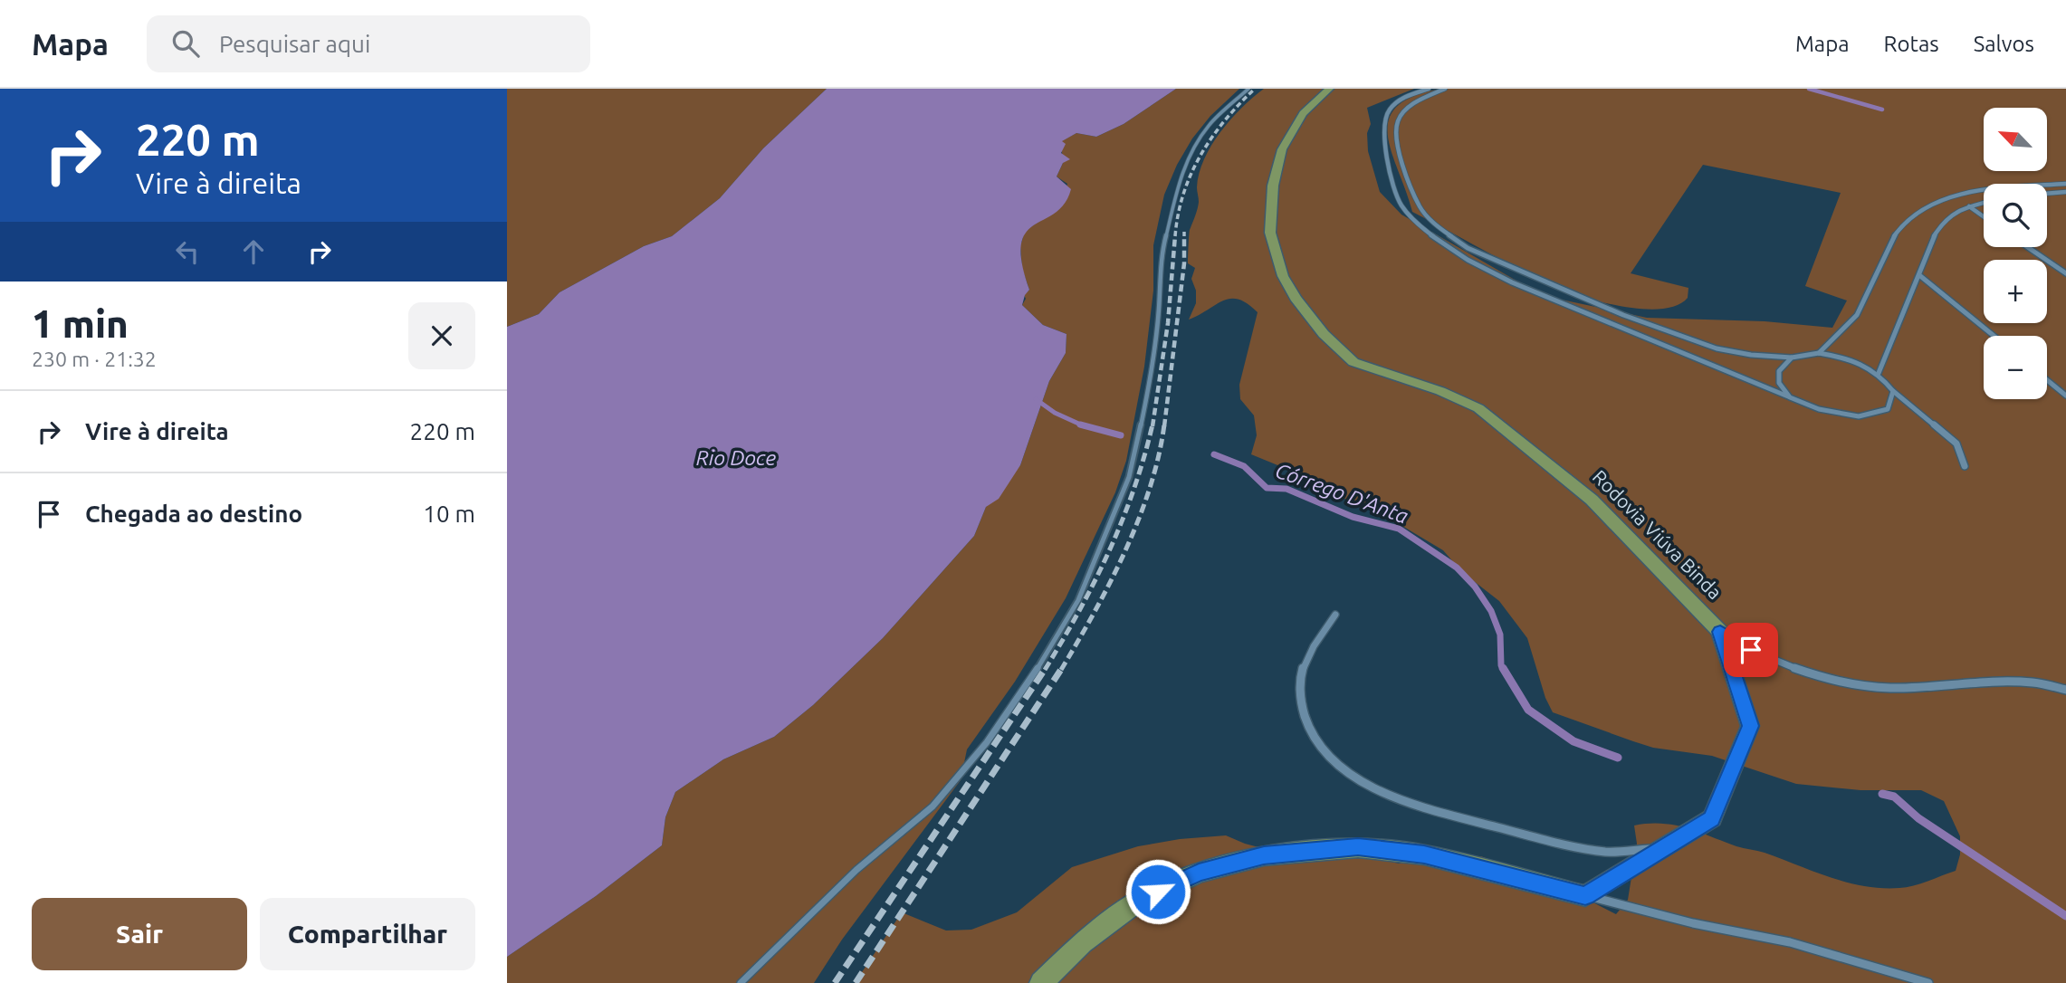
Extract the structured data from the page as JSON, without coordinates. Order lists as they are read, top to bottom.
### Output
{
  "streets": {
    "main road": ["Rodovia Viúva Binda"]
  },
  "water": ["Rio Doce", "Córrego D'Anta"],
  "north": "top left",
  "page": {
    "header": "Mapa",
    "search": "Pesquisar aqui",
    "nav": ["Mapa", "Rotas", "Salvos"],
    "turn": ["220 m", "Vire à direita"],
    "map_buttons": ["+", "−"],
    "heading": ["1 min", "230 m · 21:32"],
    "list": [
      {
        "name": "Vire à direita",
        "value": "220 m"
      },
      {
        "name": "Chegada ao destino",
        "value": "10 m"
      }
    ],
    "buttons": ["Sair", "Compartilhar"]
  }
}
